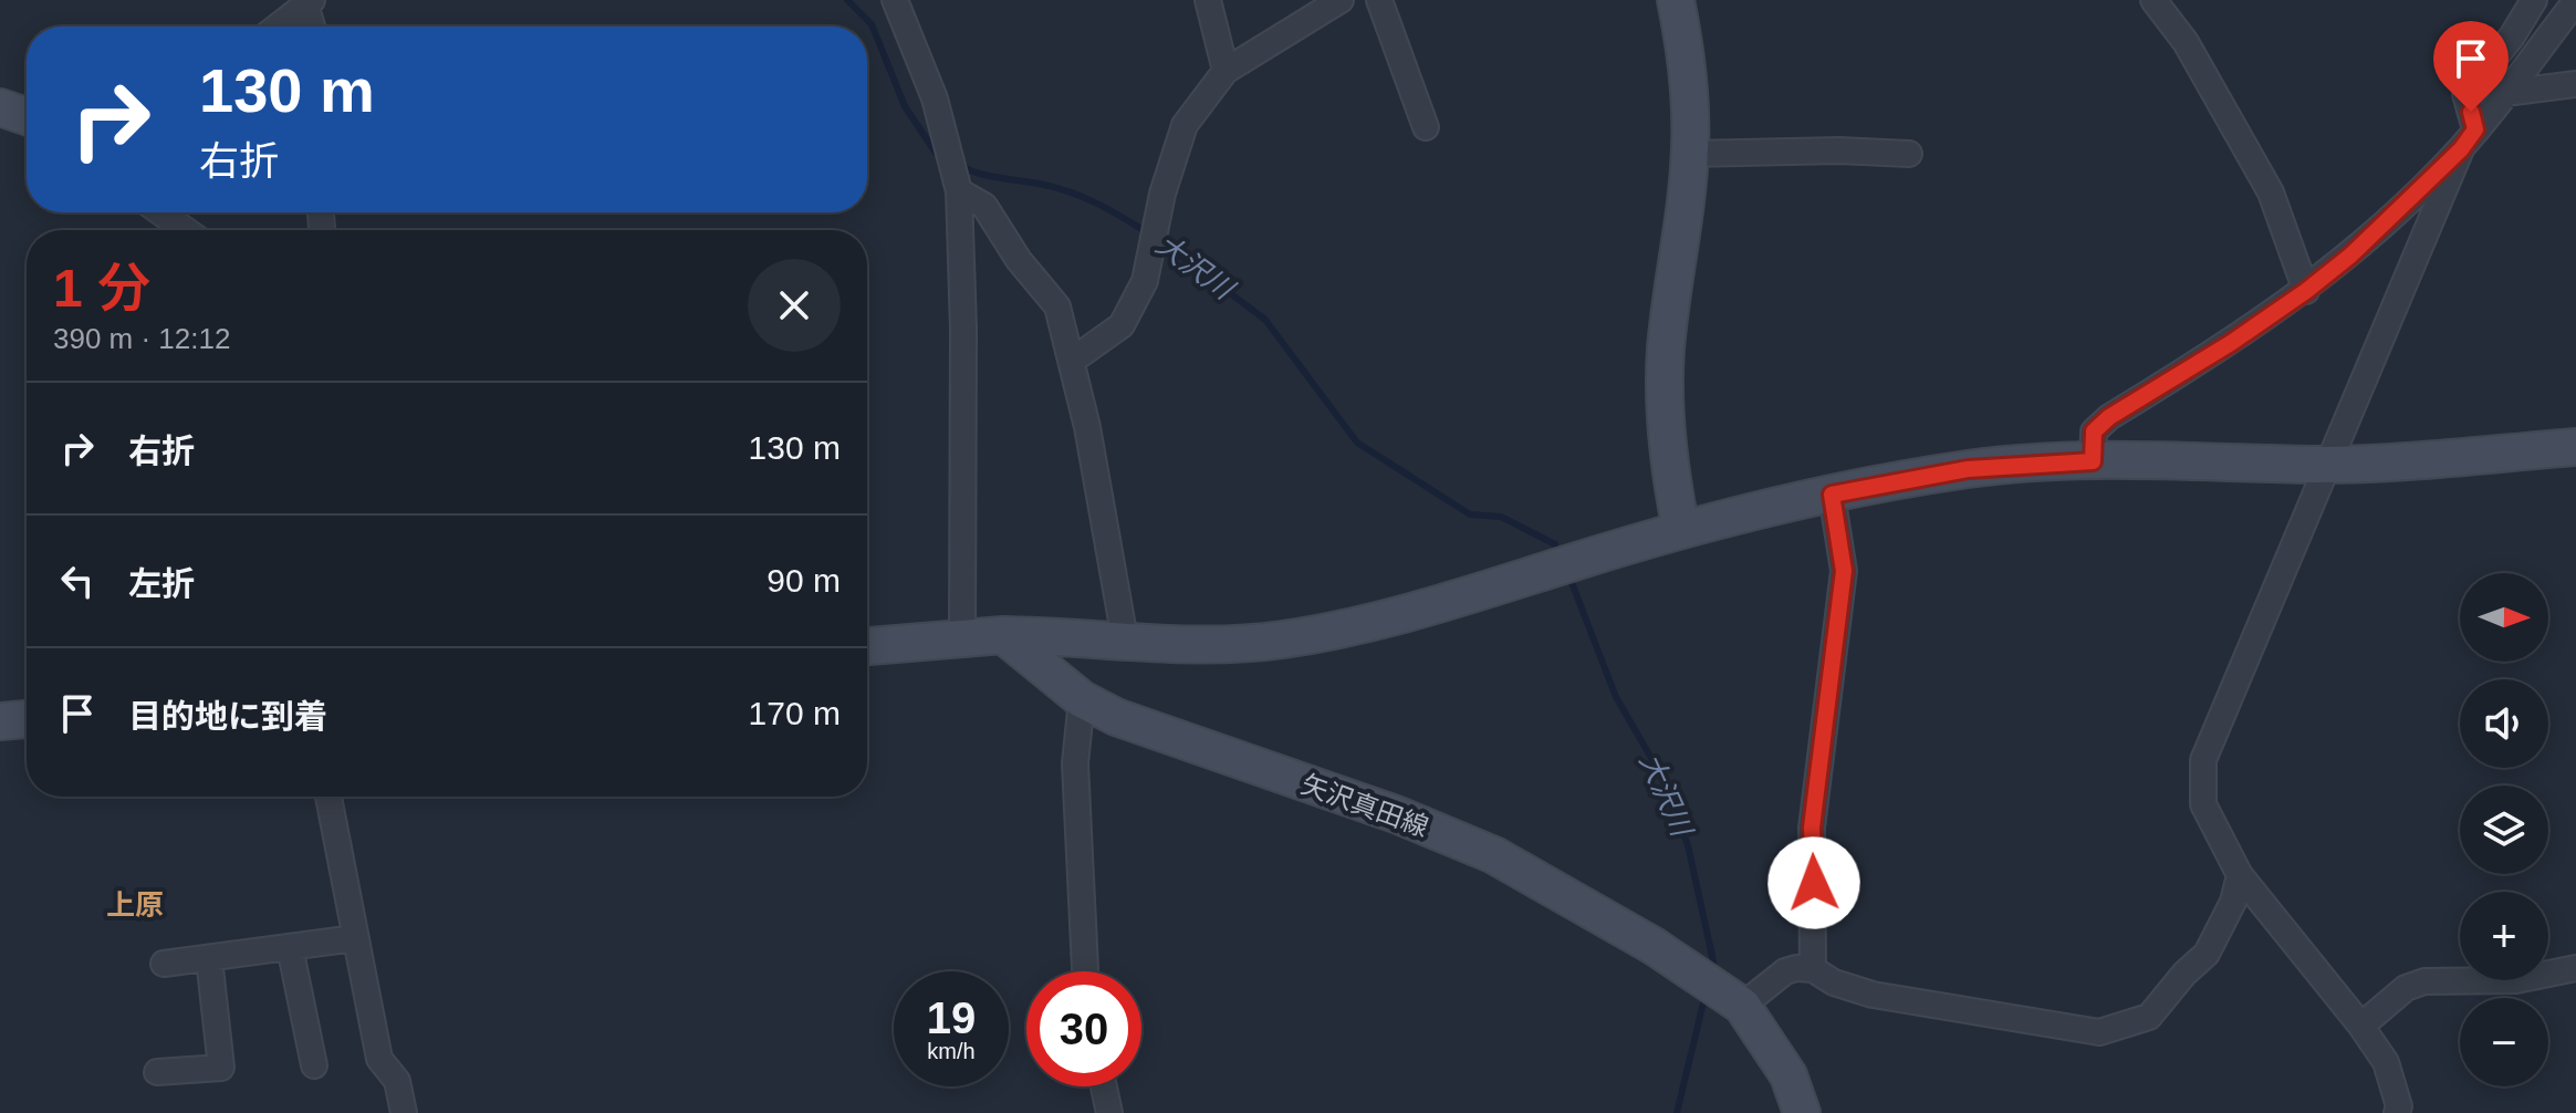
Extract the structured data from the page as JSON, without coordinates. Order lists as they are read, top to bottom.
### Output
{
  "streets": {
    "street": ["矢沢真田線"]
  },
  "districts": ["上原"],
  "water": ["大沢川"],
  "north": "right",
  "page": {
    "turn": ["130 m", "右折"],
    "heading": ["1 分", "390 m · 12:12"],
    "list": [
      {
        "name": "右折",
        "value": "130 m"
      },
      {
        "name": "左折",
        "value": "90 m"
      },
      {
        "name": "目的地に到着",
        "value": "170 m"
      }
    ],
    "map_buttons": ["+", "−"],
    "speed": "19 km/h",
    "limit": "30"
  }
}
